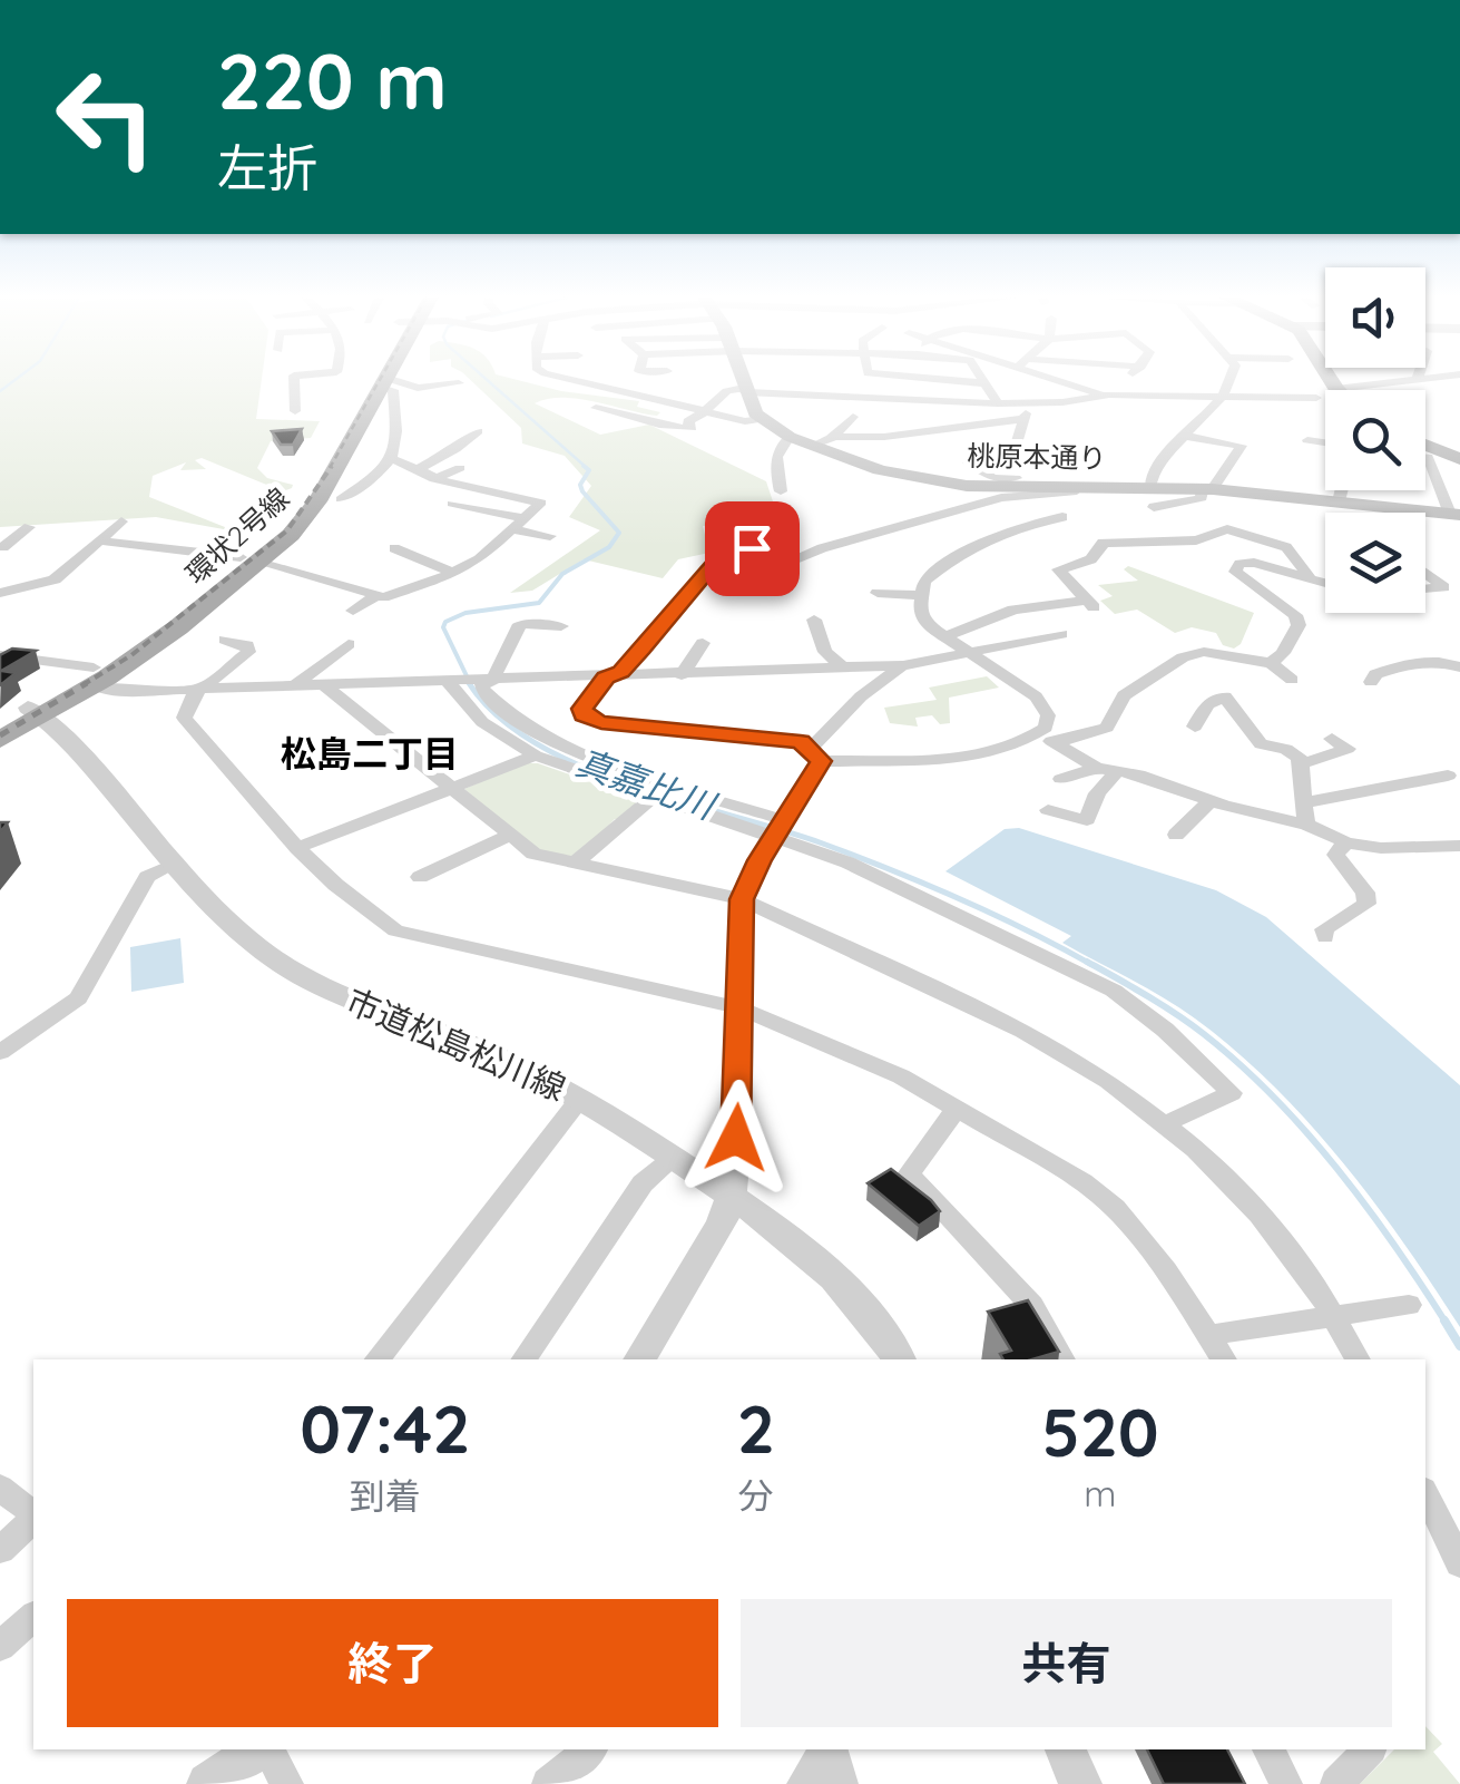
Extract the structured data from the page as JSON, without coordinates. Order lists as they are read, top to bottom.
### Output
{
  "streets": {
    "main road": ["桃原本通り", "環状2号線"],
    "street": ["市道松島松川線"]
  },
  "crossings": [
    ["環状2号線", "市道松島松川線"]
  ],
  "districts": ["松島二丁目"],
  "water": ["真嘉比川"],
  "page": {
    "turn": ["220 m", "左折"],
    "eta": [
      "07:42",
      "到着",
      "2",
      "分",
      "520",
      "m"
    ],
    "buttons": ["終了", "共有"]
  }
}
